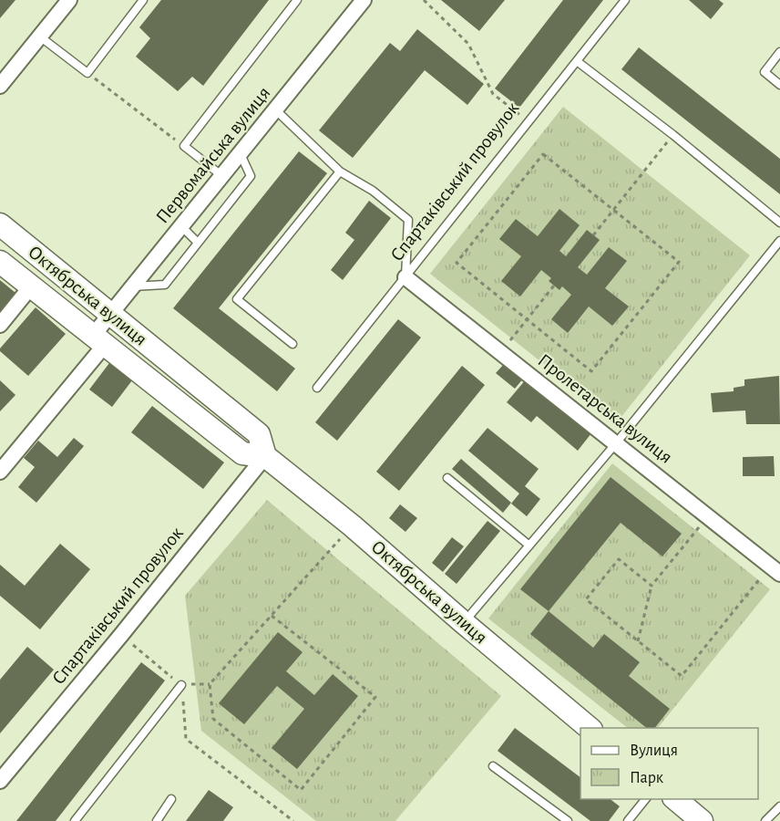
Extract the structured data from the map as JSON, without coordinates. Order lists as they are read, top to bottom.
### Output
{
  "streets": {
    "main road": ["Октябрська вулиця"],
    "street": ["Первомайська вулиця", "Спартаківський провулок", "Пролетарська вулиця"]
  },
  "crossings": [
    ["Первомайська вулиця", "Октябрська вулиця"],
    ["Спартаківський провулок", "Октябрська вулиця"],
    ["Спартаківський провулок", "Пролетарська вулиця"]
  ],
  "legend": ["Вулиця", "Парк"]
}
